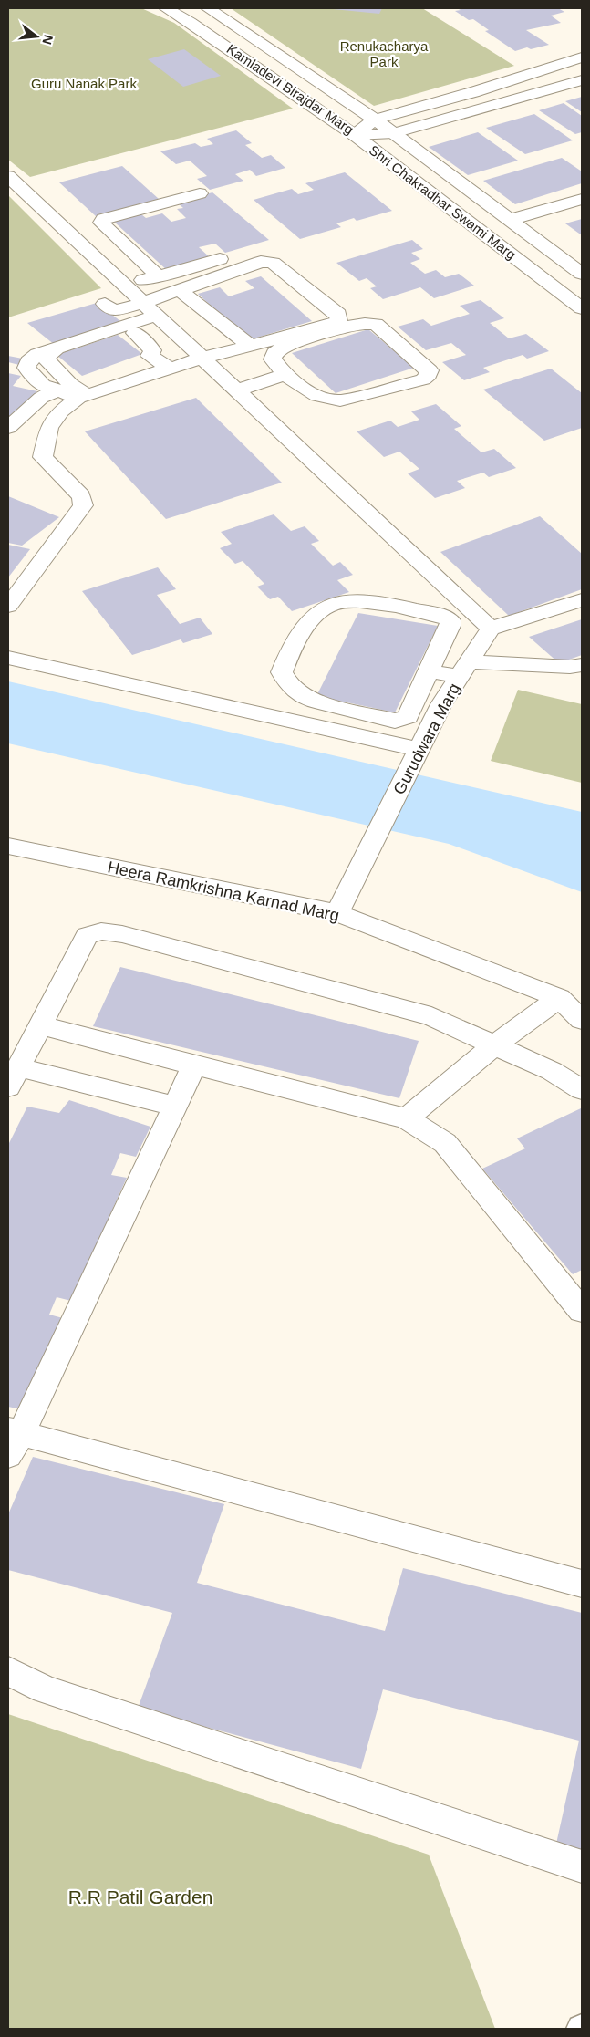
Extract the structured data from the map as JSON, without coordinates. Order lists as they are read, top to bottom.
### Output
{
  "streets": {
    "street": [
      "Kamladevi Birajdar Marg",
      "Shri Chakradhar Swami Marg",
      "Gurudwara Marg",
      "Heera Ramkrishna Karnad Marg"
    ]
  },
  "crossings": [
    ["Kamladevi Birajdar Marg", "Shri Chakradhar Swami Marg"],
    ["Gurudwara Marg", "Heera Ramkrishna Karnad Marg"]
  ],
  "parks": ["Renukacharya Park", "Guru Nanak Park", "R.R Patil Garden"],
  "north": "right"
}
